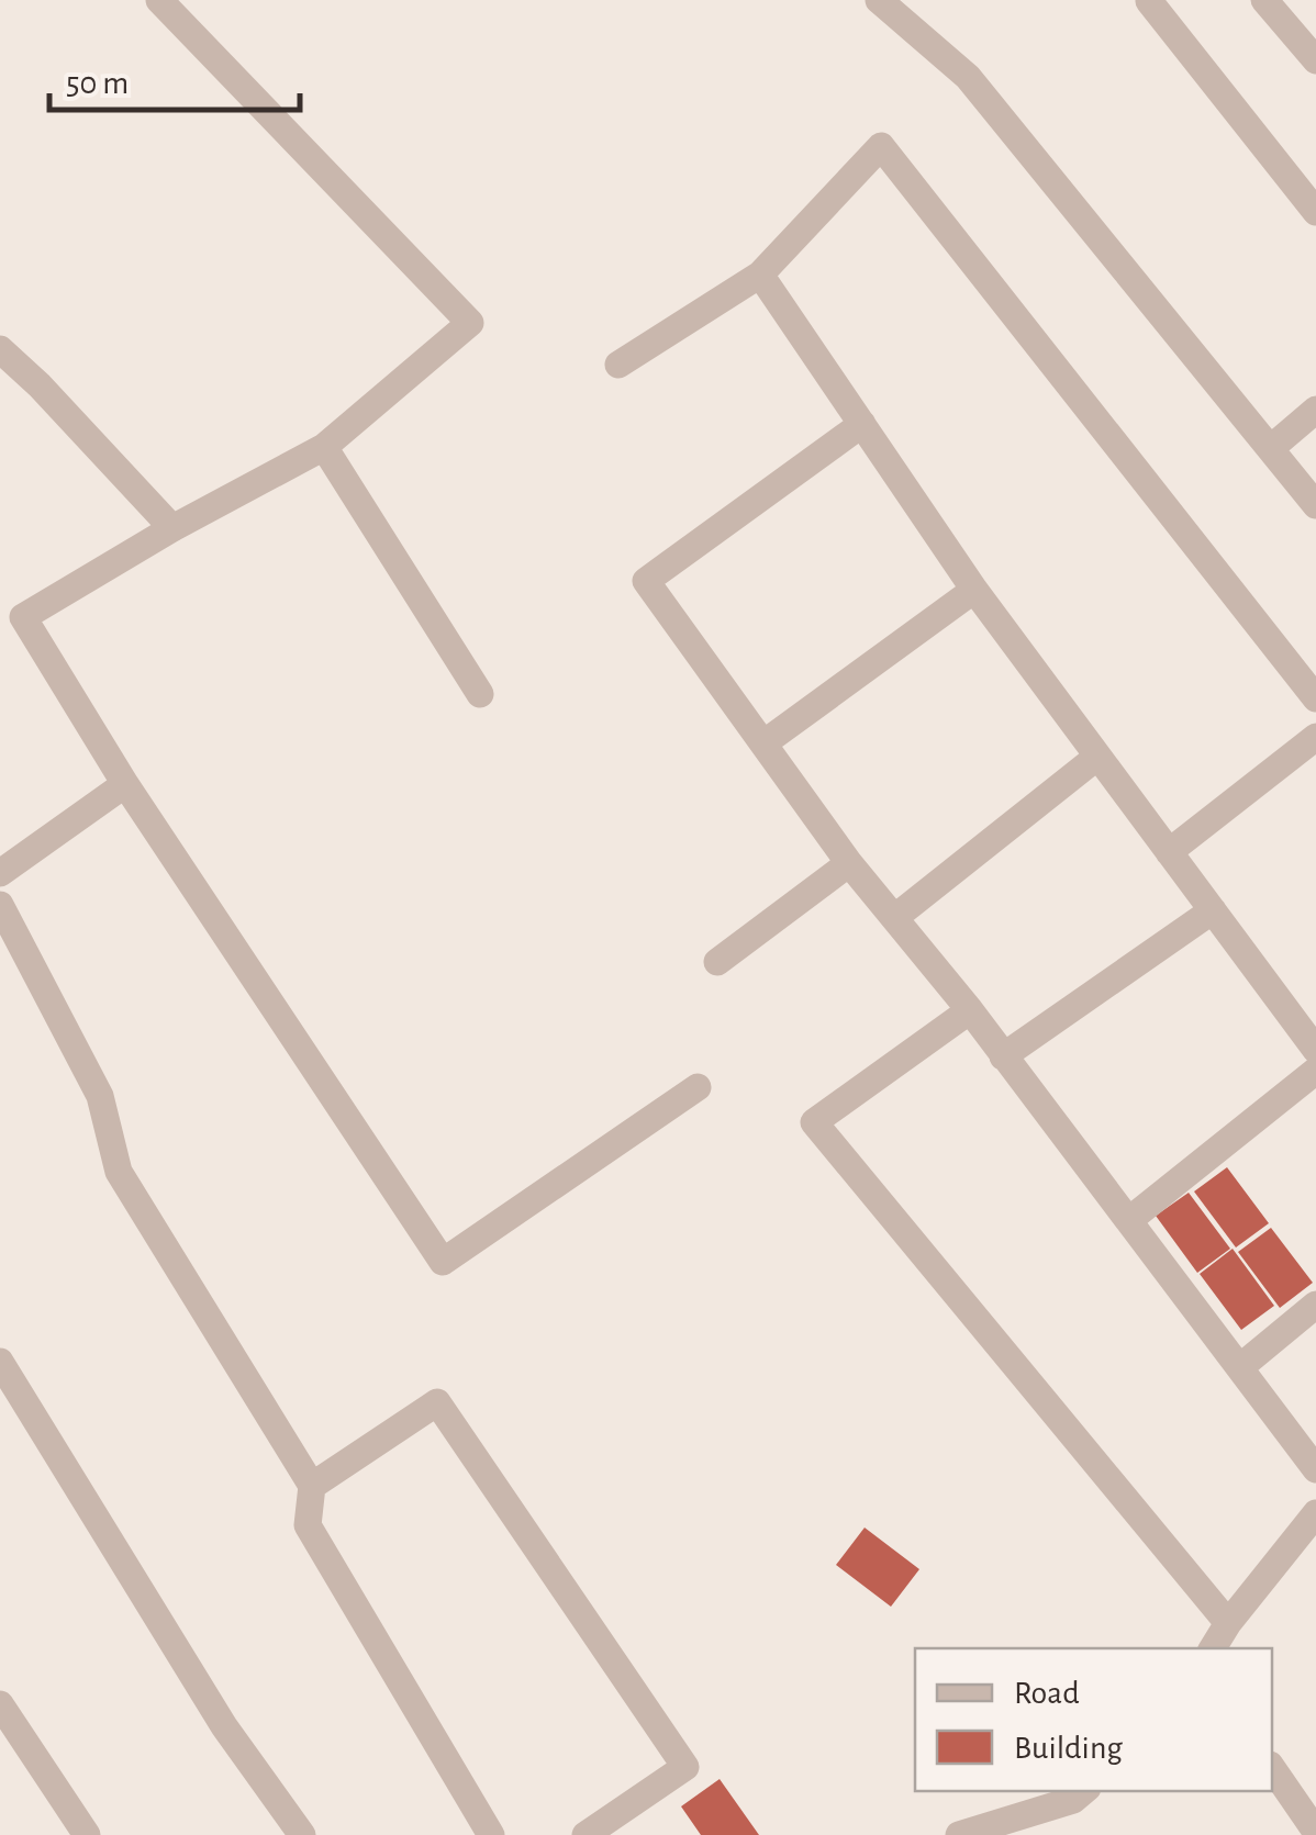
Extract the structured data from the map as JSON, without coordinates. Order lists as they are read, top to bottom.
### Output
{
  "legend": ["Road", "Building"],
  "scale_bar": "50 m"
}
